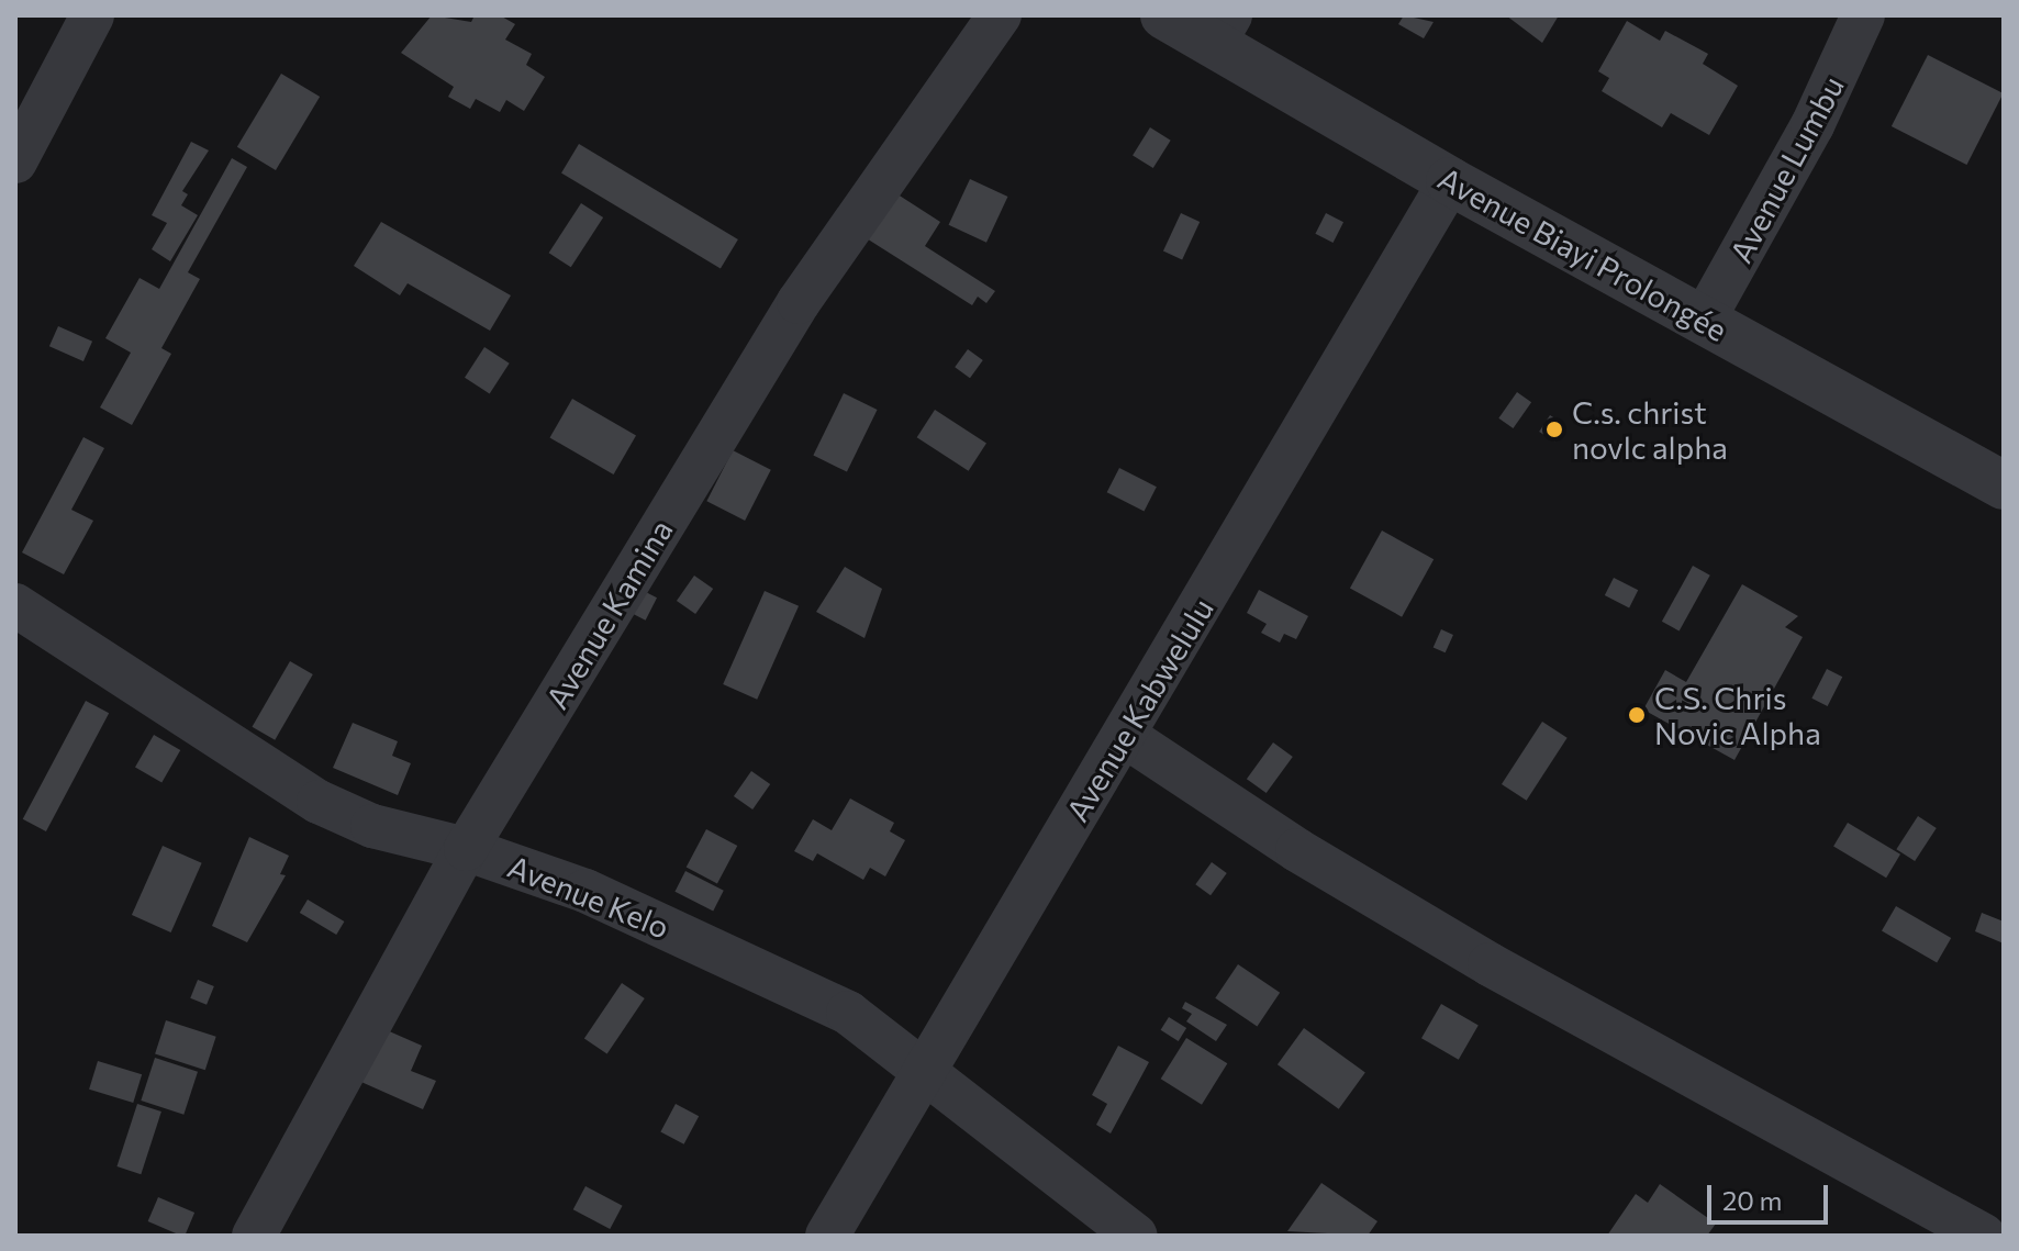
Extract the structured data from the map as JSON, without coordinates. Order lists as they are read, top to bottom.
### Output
{
  "streets": {
    "street": [
      "Avenue Lumbu",
      "Avenue Biayi Prolongée",
      "Avenue Kamina",
      "Avenue Kabwelulu",
      "Avenue Kelo"
    ]
  },
  "crossings": [
    ["Avenue Lumbu", "Avenue Biayi Prolongée"],
    ["Avenue Biayi Prolongée", "Avenue Kabwelulu"],
    ["Avenue Kamina", "Avenue Kelo"],
    ["Avenue Kabwelulu", "Avenue Kelo"]
  ],
  "places": ["C.s. christ novlc alpha", "C.S. Chris Novic Alpha"],
  "scale_bar": "20 m"
}
